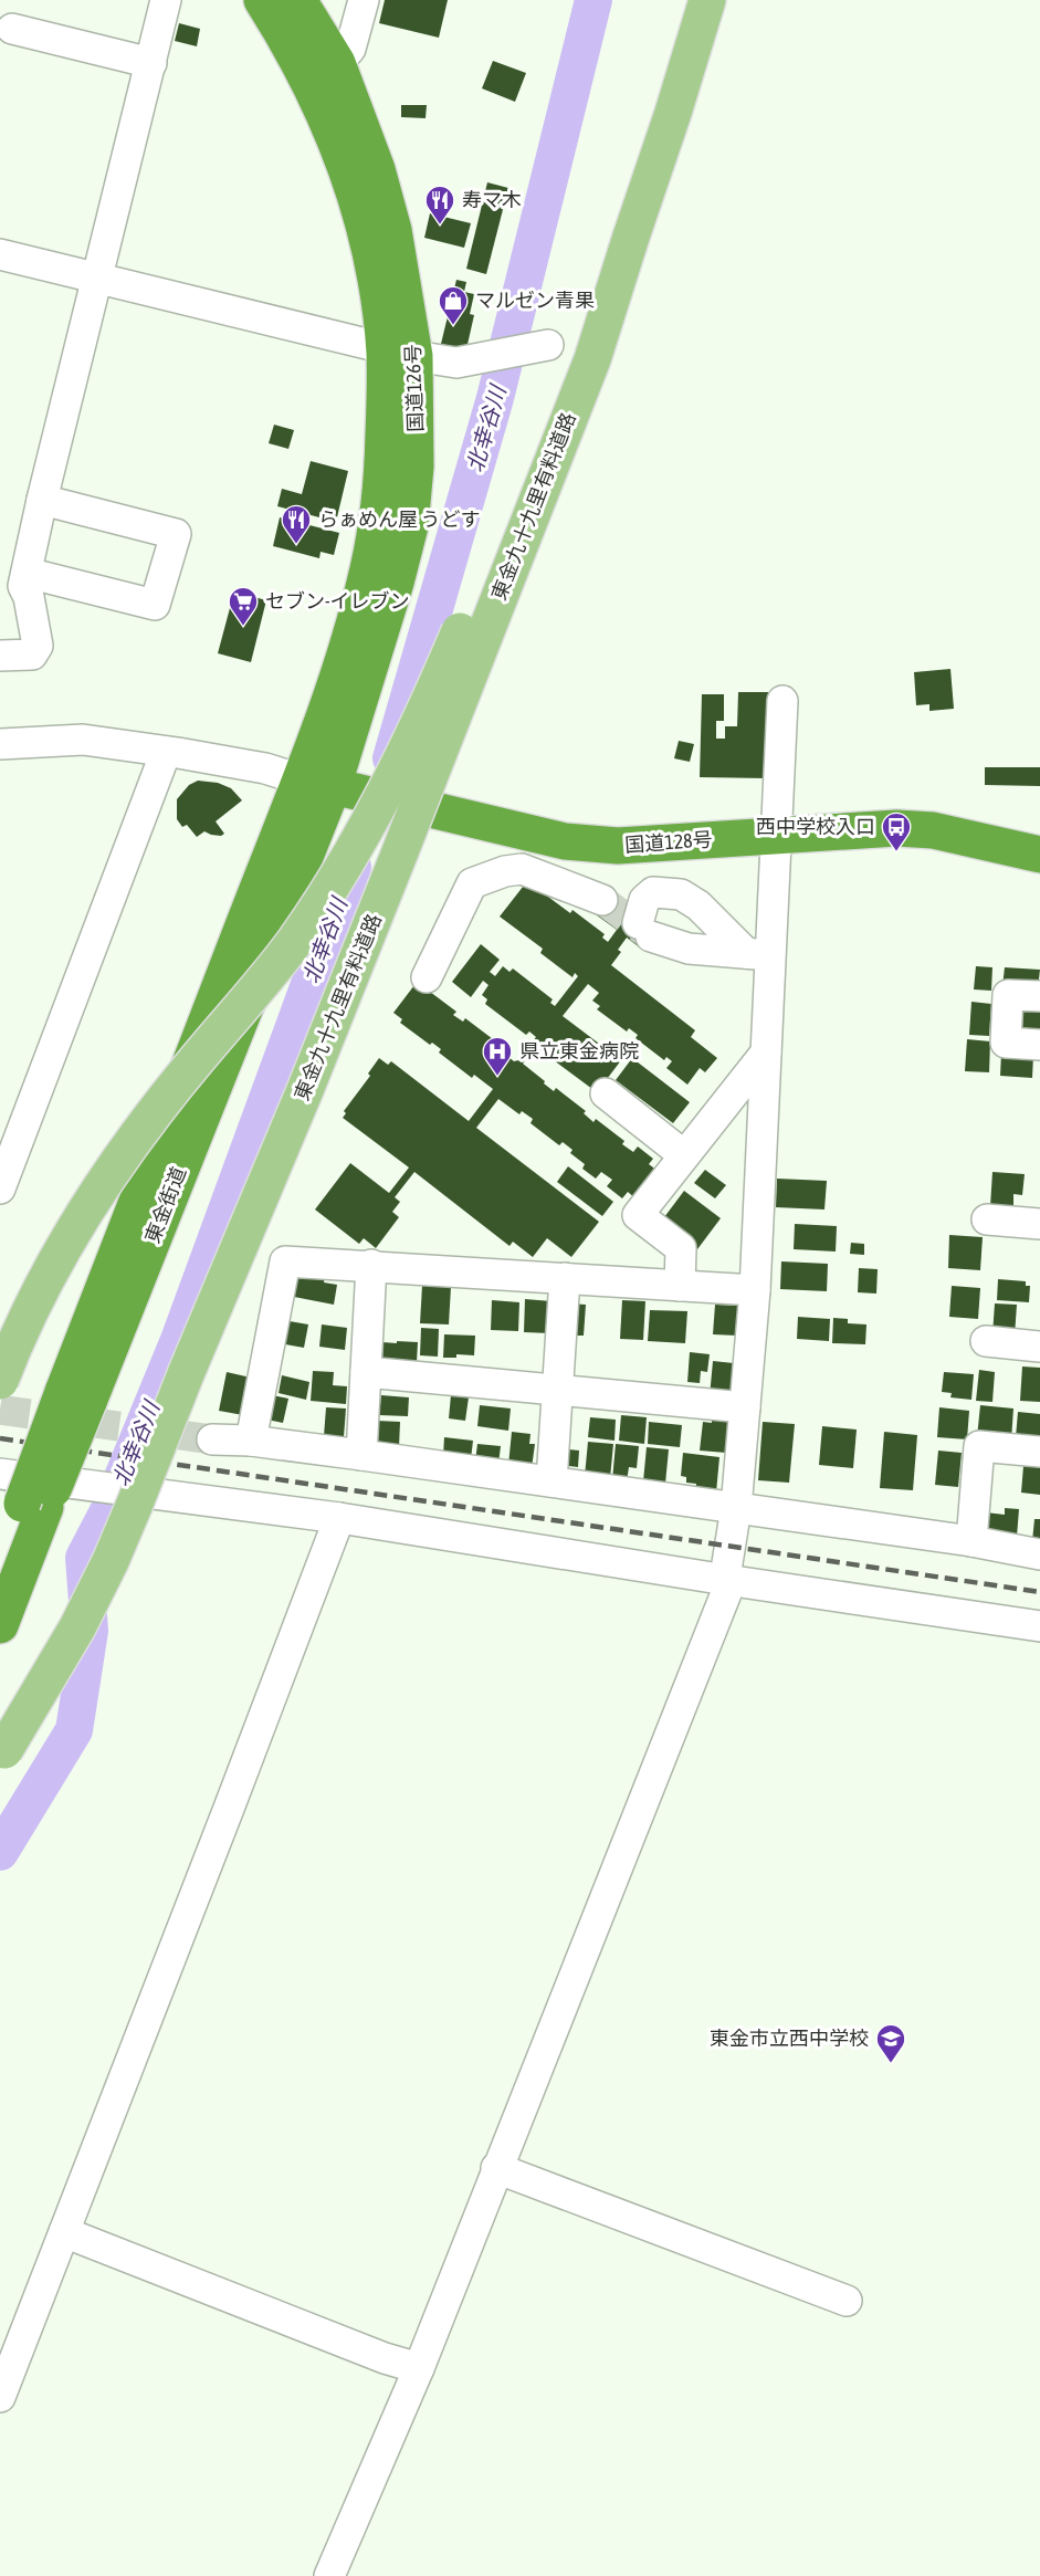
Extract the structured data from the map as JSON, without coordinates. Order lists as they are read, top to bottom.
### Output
{
  "streets": {
    "highway": ["国道126号", "国道128号", "東金街道"],
    "main road": ["東金九十九里有料道路"]
  },
  "crossings": [
    ["国道126号", "国道128号"],
    ["国道126号", "東金街道"],
    ["国道128号", "東金街道"]
  ],
  "water": ["北幸谷川"],
  "places": {
    "restaurant": ["寿マ木", "らぁめん屋 うどす"],
    "shop": ["マルゼン青果"],
    "supermarket": ["セブン-イレブン"],
    "bus stop": ["西中学校入口"],
    "hospital": ["県立東金病院"],
    "school or university": ["東金市立西中学校"]
  }
}
